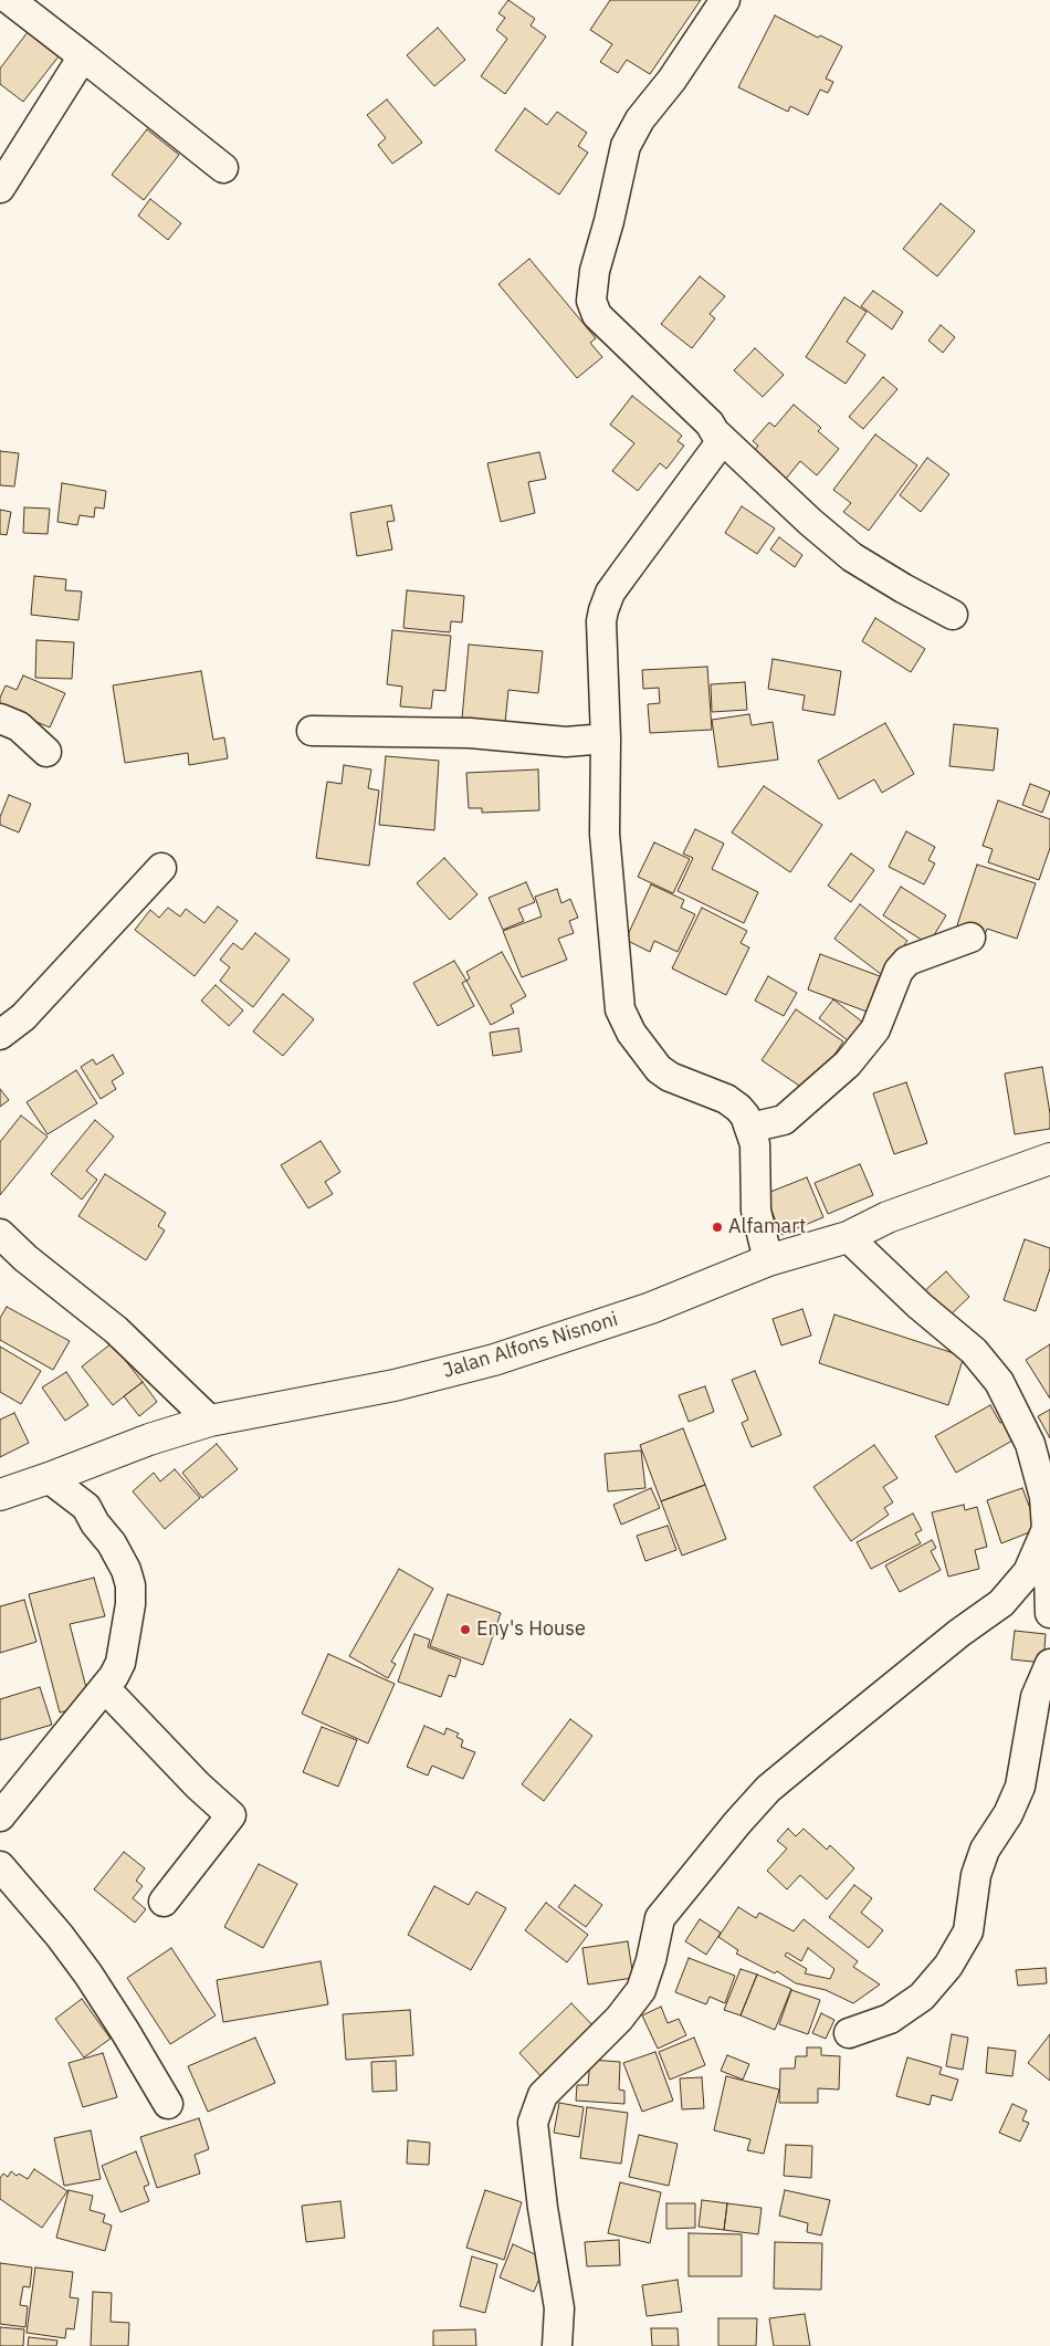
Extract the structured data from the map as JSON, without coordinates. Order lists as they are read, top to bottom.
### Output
{
  "streets": {
    "main road": ["Jalan Alfons Nisnoni"]
  },
  "places": ["Alfamart", "Eny's House"]
}
